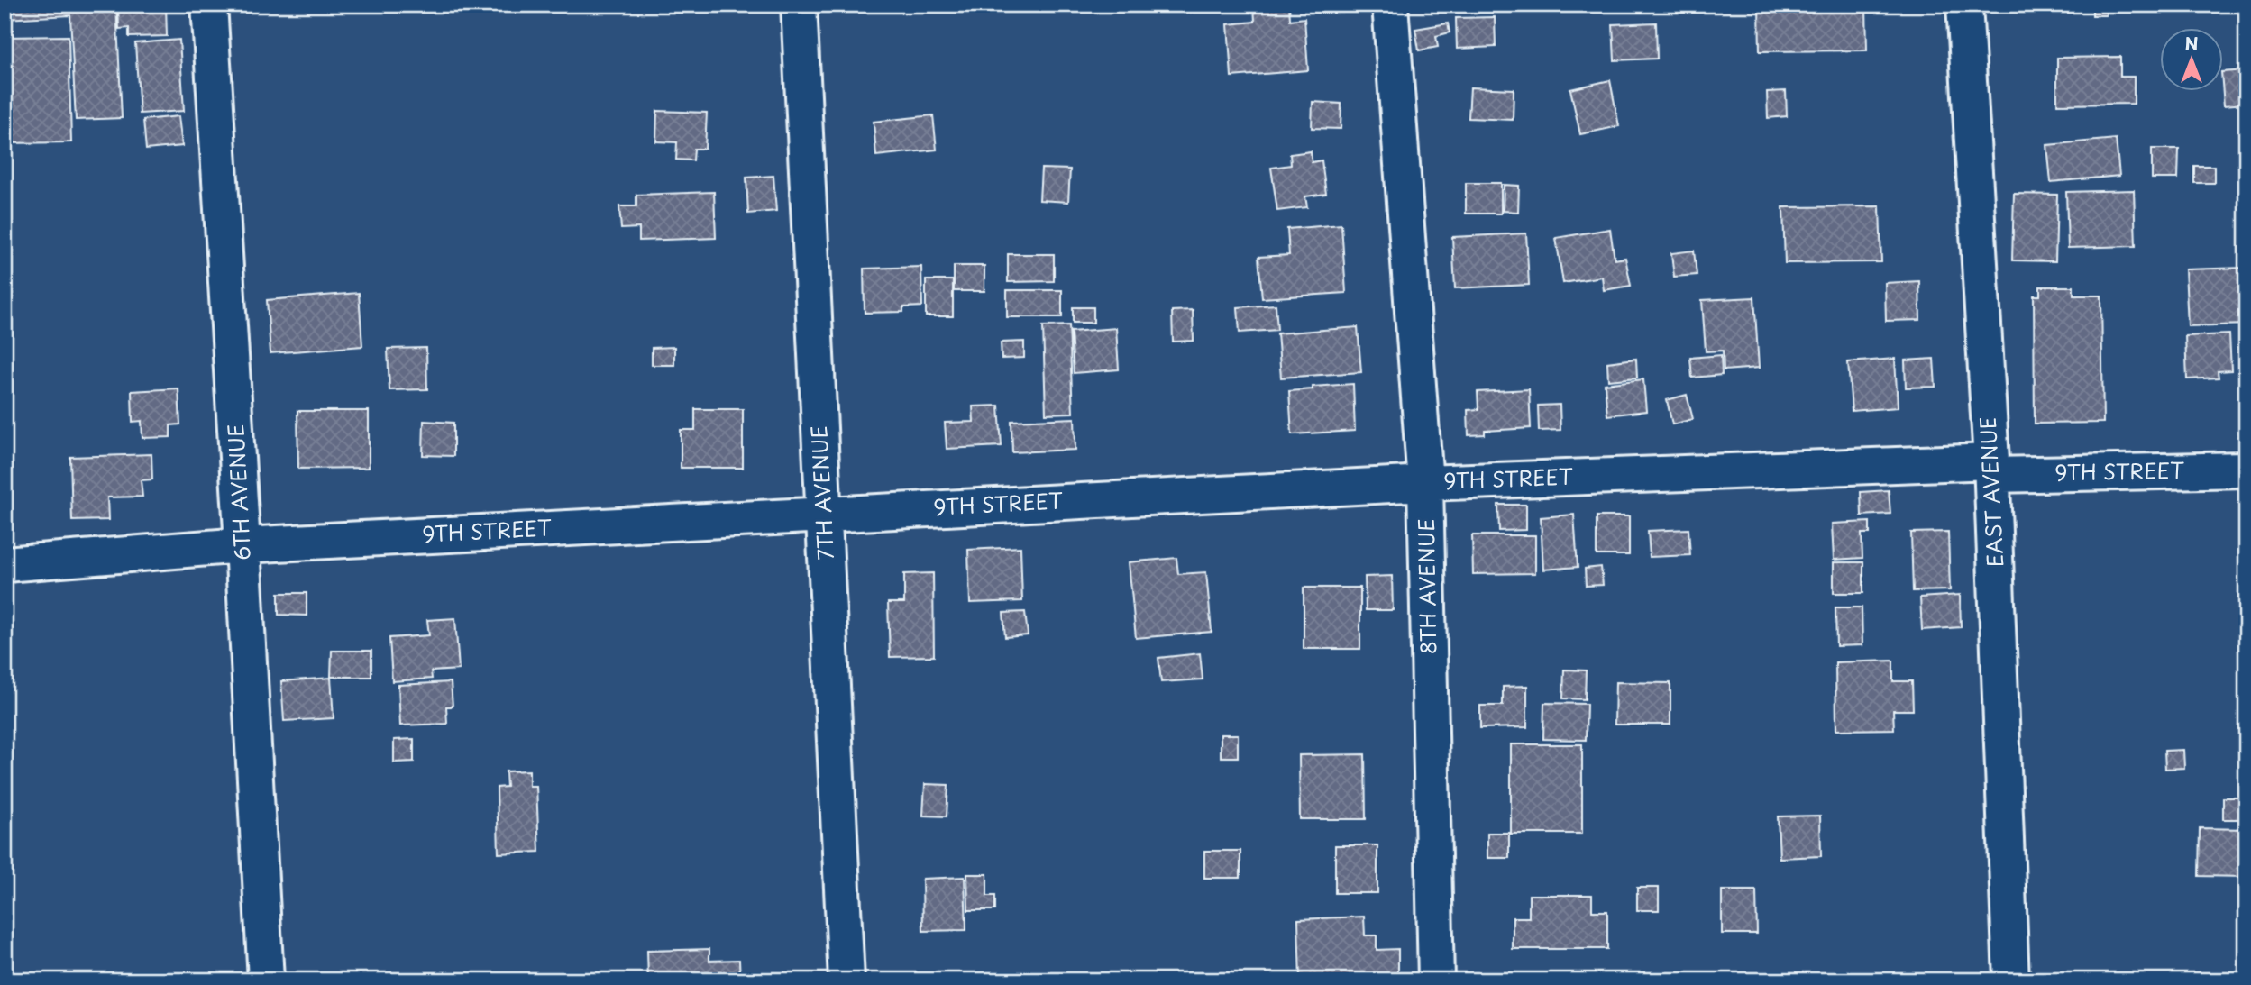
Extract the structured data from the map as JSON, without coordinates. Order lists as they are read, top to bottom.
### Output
{
  "streets": {
    "street": [
      "9TH STREET",
      "6TH AVENUE",
      "EAST AVENUE",
      "7TH AVENUE",
      "8TH AVENUE"
    ]
  },
  "crossings": [
    ["9TH STREET", "6TH AVENUE"],
    ["9TH STREET", "EAST AVENUE"],
    ["9TH STREET", "7TH AVENUE"],
    ["9TH STREET", "8TH AVENUE"]
  ],
  "north": "top"
}
